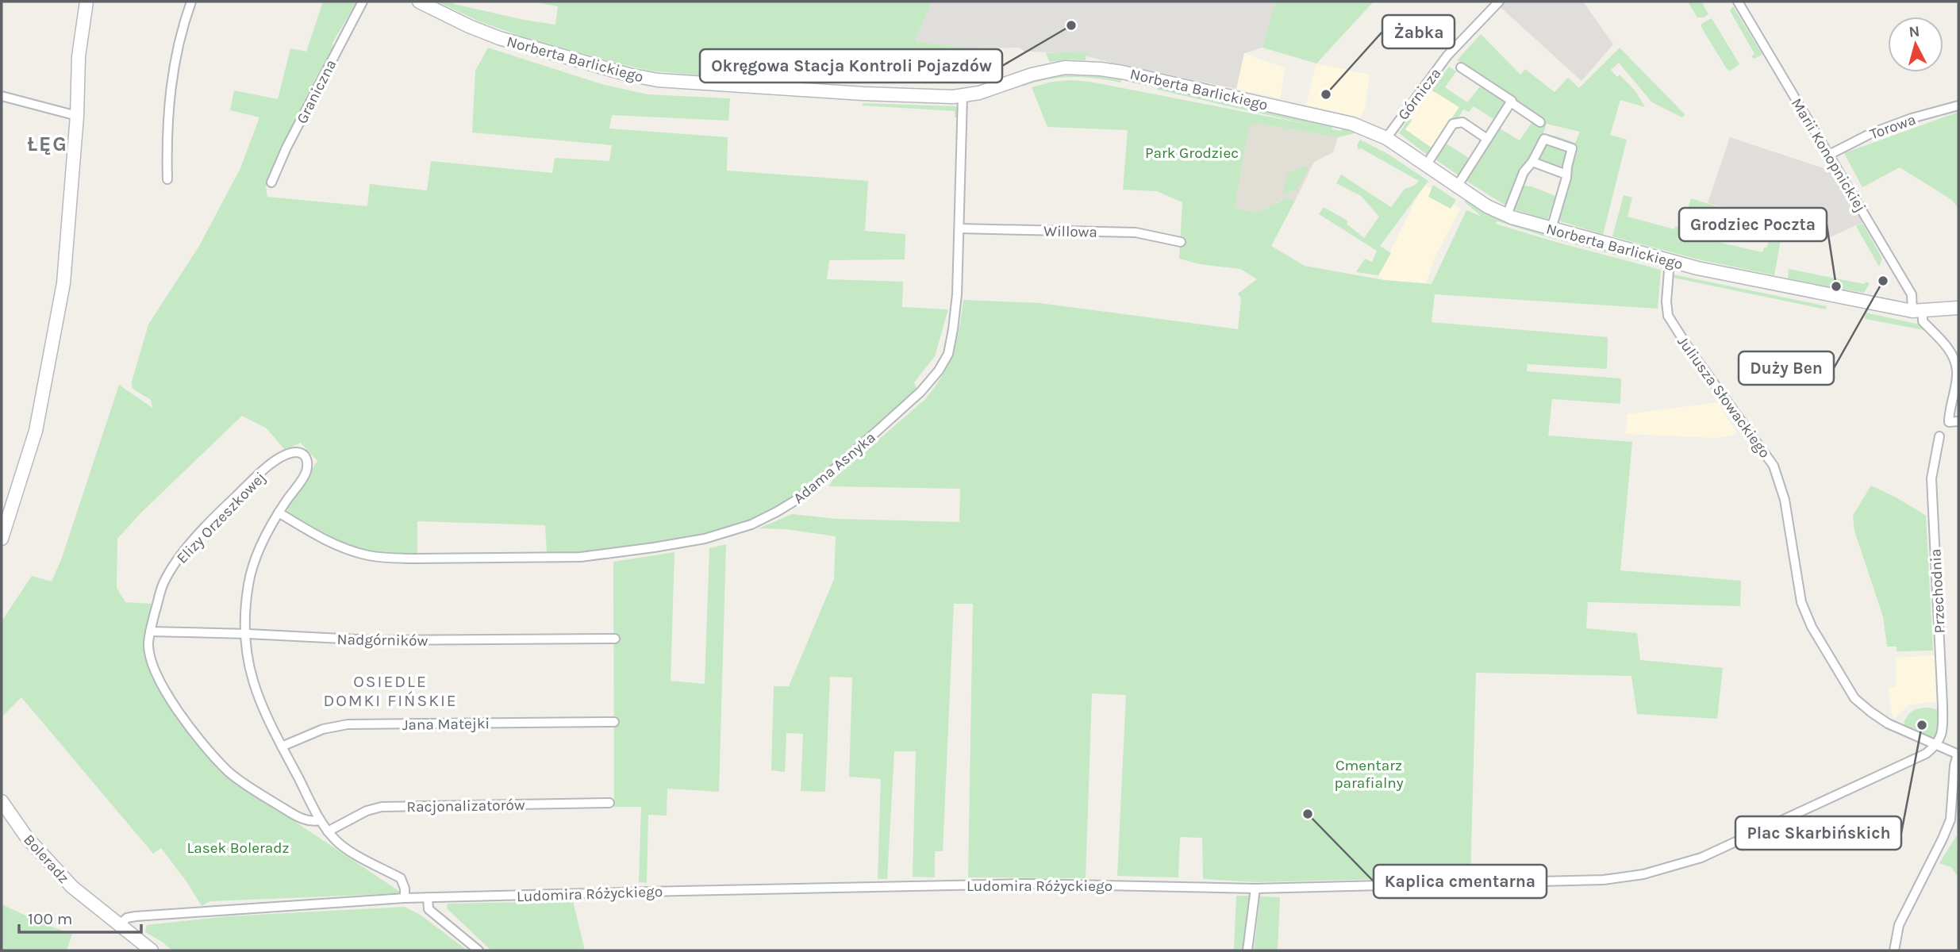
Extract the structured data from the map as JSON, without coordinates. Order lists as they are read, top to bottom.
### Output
{
  "streets": {
    "street": [
      "Norberta Barlickiego",
      "Graniczna",
      "Górnicza",
      "Torowa",
      "Marii Konopnickiej",
      "Willowa",
      "Juliusza Słowackiego",
      "Adama Asnyka",
      "Elizy Orzeszkowej",
      "Przechodnia",
      "Nadgórników",
      "Jana Matejki",
      "Racjonalizatorów",
      "Boleradz",
      "Ludomira Różyckiego"
    ]
  },
  "crossings": [
    ["Norberta Barlickiego", "Górnicza"],
    ["Norberta Barlickiego", "Marii Konopnickiej"],
    ["Norberta Barlickiego", "Juliusza Słowackiego"],
    ["Norberta Barlickiego", "Adama Asnyka"],
    ["Torowa", "Marii Konopnickiej"],
    ["Willowa", "Adama Asnyka"],
    ["Juliusza Słowackiego", "Przechodnia"],
    ["Juliusza Słowackiego", "Ludomira Różyckiego"],
    ["Adama Asnyka", "Elizy Orzeszkowej"],
    ["Elizy Orzeszkowej", "Nadgórników"],
    ["Przechodnia", "Ludomira Różyckiego"],
    ["Boleradz", "Ludomira Różyckiego"]
  ],
  "districts": ["ŁĘG", "OSIEDLE DOMKI FIŃSKIE"],
  "parks": ["Park Grodziec", "Cmentarz parafialny", "Lasek Boleradz"],
  "places": [
    "Okręgowa Stacja Kontroli Pojazdów",
    "Żabka",
    "Duży Ben",
    "Grodziec Poczta",
    "Plac Skarbińskich",
    "Kaplica cmentarna"
  ],
  "scale_bar": "100 m",
  "north": "top"
}
